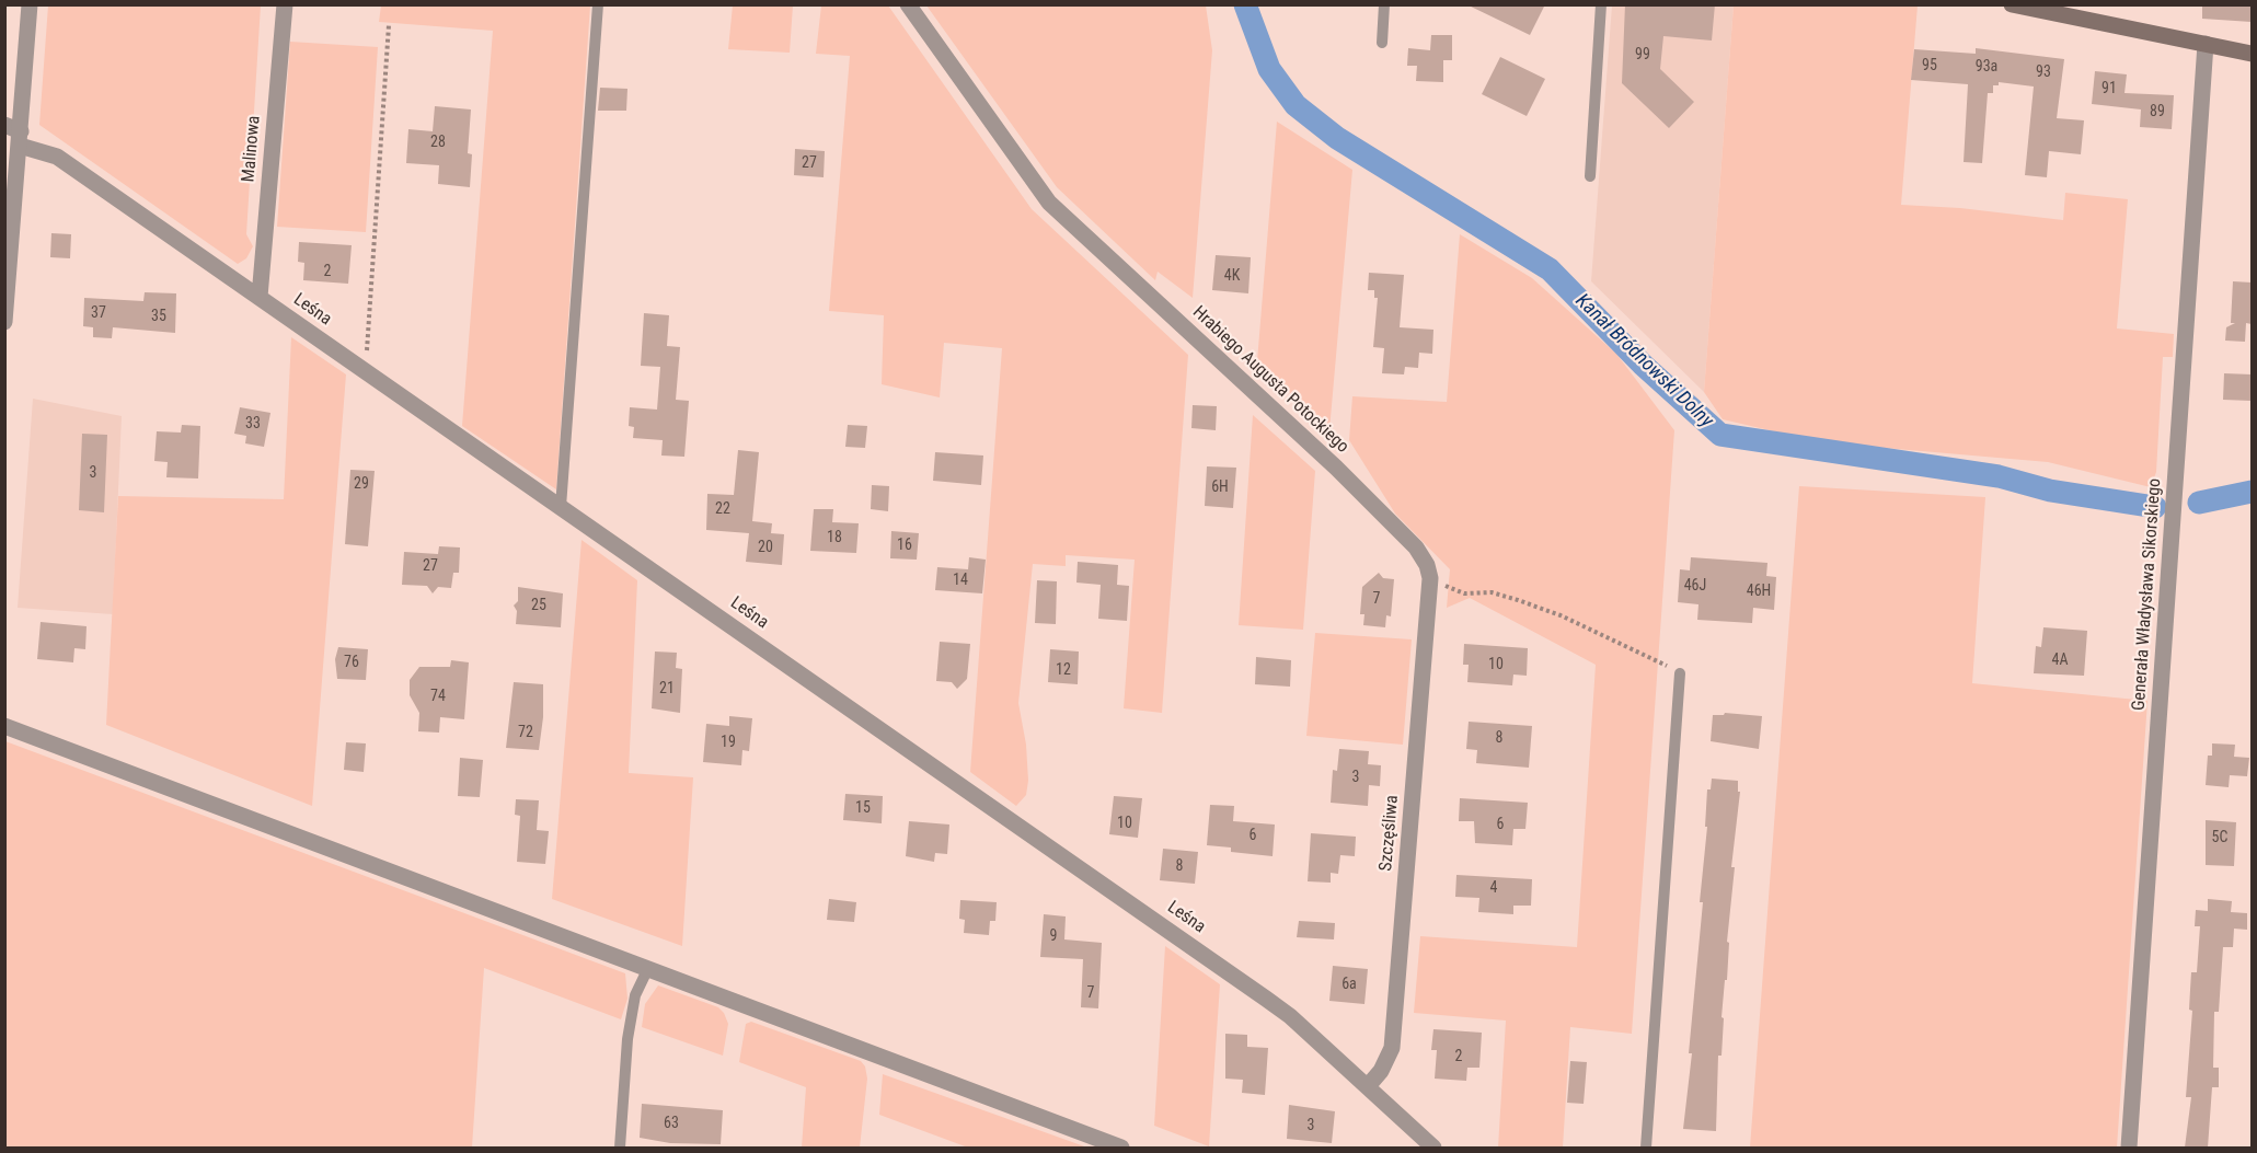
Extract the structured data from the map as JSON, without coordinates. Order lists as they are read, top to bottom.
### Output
{
  "streets": {
    "street": [
      "Malinowa",
      "Leśna",
      "Hrabiego Augusta Potockiego",
      "Generała Władysława Sikorskiego",
      "Szczęśliwa"
    ]
  },
  "crossings": [
    ["Malinowa", "Leśna"],
    ["Leśna", "Szczęśliwa"],
    ["Hrabiego Augusta Potockiego", "Szczęśliwa"]
  ],
  "water": ["Kanał Bródnowski Dolny"],
  "house_numbers": [
    "99",
    "95",
    "93a",
    "93",
    "91",
    "89",
    "28",
    "27",
    "2",
    "4K",
    "37",
    "35",
    "33",
    "3",
    "29",
    "6H",
    "22",
    "18",
    "16",
    "20",
    "27",
    "14",
    "46J",
    "46H",
    "7",
    "25",
    "4A",
    "76",
    "10",
    "12",
    "21",
    "74",
    "72",
    "8",
    "19",
    "3",
    "15",
    "10",
    "6",
    "6",
    "5C",
    "8",
    "4",
    "9",
    "6a",
    "7",
    "2",
    "63",
    "3"
  ]
}
